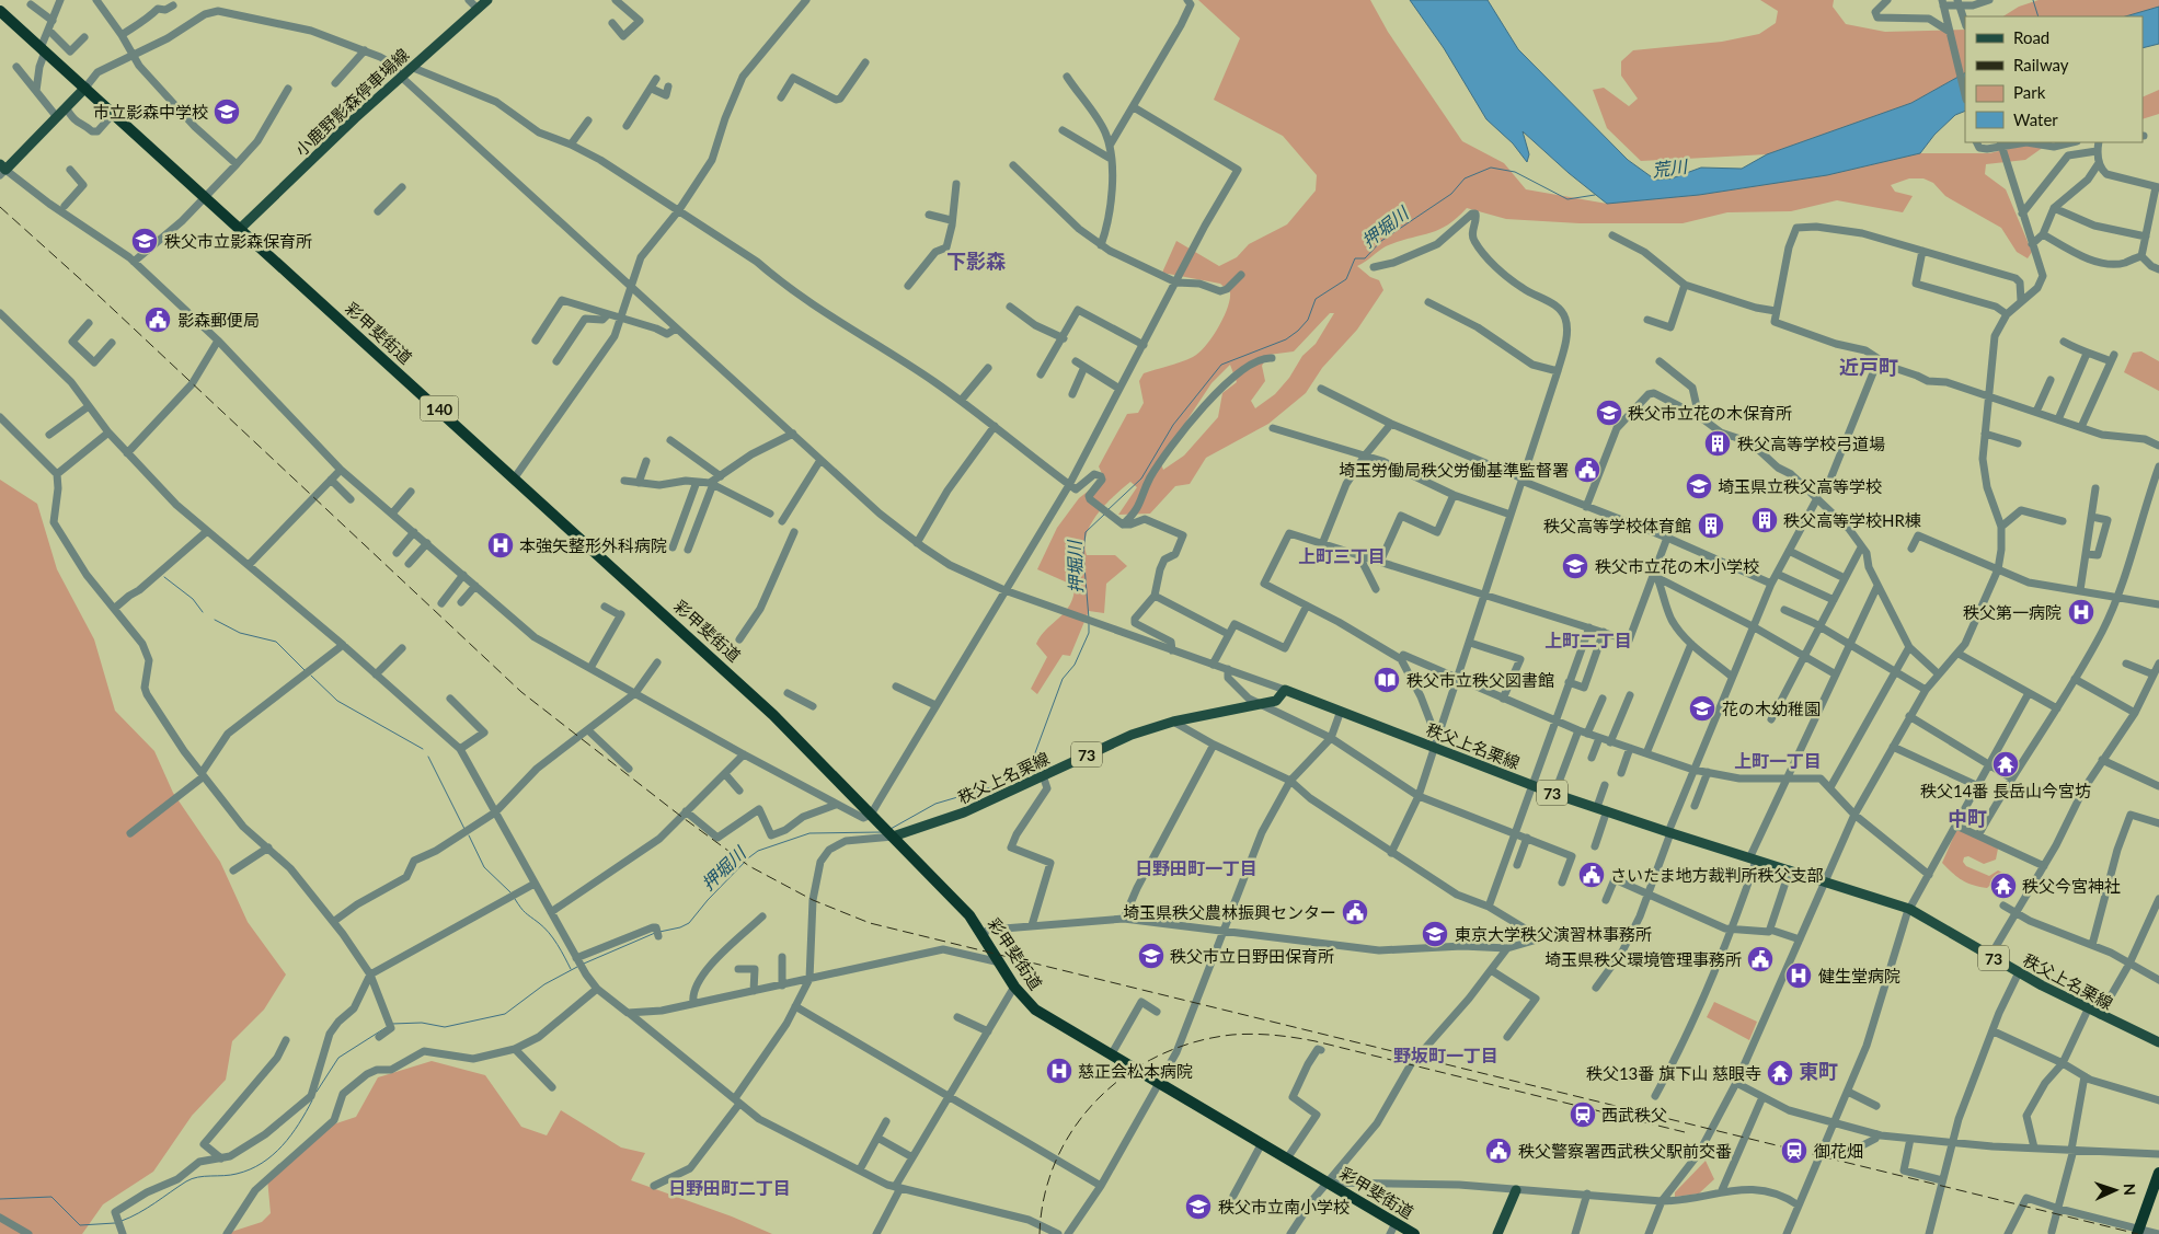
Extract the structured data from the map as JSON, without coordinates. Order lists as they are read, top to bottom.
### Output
{
  "streets": {
    "highway": ["彩甲斐街道", "140"],
    "main road": ["小鹿野影森停車場線", "秩父上名栗線", "73"]
  },
  "crossings": [
    ["小鹿野影森停車場線", "彩甲斐街道"],
    ["彩甲斐街道", "秩父上名栗線"]
  ],
  "districts": [
    "下影森",
    "近戸町",
    "上町三丁目",
    "上町二丁目",
    "上町一丁目",
    "中町",
    "日野田町一丁目",
    "野坂町一丁目",
    "東町",
    "日野田町二丁目"
  ],
  "water": ["荒川", "押堀川"],
  "places": {
    "school or university": [
      "市立影森中学校",
      "秩父市立影森保育所",
      "秩父市立花の木保育所",
      "埼玉県立秩父高等学校",
      "秩父市立花の木小学校",
      "花の木幼稚園",
      "東京大学秩父演習林事務所",
      "秩父市立日野田保育所",
      "秩父市立南小学校"
    ],
    "public building": [
      "影森郵便局",
      "埼玉労働局秩父労働基準監督署",
      "さいたま地方裁判所秩父支部",
      "埼玉県秩父農林振興センター",
      "埼玉県秩父環境管理事務所",
      "秩父警察署西武秩父駅前交番"
    ],
    "building": ["秩父高等学校弓道場", "秩父高等学校HR棟", "秩父高等学校体育館"],
    "hospital": [
      "本強矢整形外科病院",
      "秩父第一病院",
      "健生堂病院",
      "慈正会松本病院"
    ],
    "library": ["秩父市立秩父図書館"],
    "temple": ["秩父14番 長岳山今宮坊", "秩父今宮神社", "秩父13番 旗下山 慈眼寺"],
    "station": ["西武秩父", "御花畑"]
  },
  "legend": [
    "Road",
    "Railway",
    "Park",
    "Water"
  ],
  "north": "right"
}
